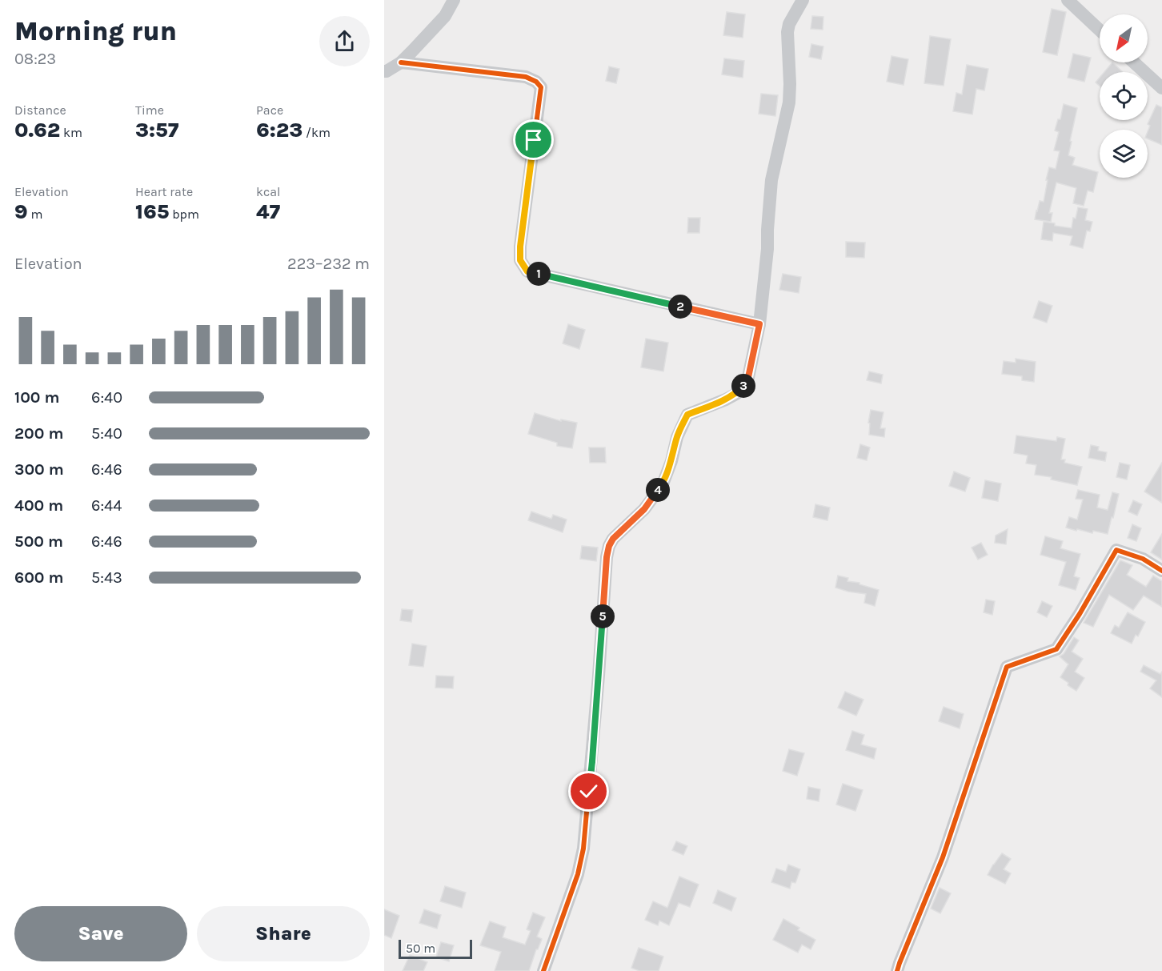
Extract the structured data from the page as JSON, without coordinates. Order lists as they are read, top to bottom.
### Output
{
  "scale_bar": "50 m",
  "north": "bottom left",
  "page": {
    "heading": ["Morning run", "08:23"],
    "stats": [
      ["Distance", "0.62 km"],
      ["Time", "3:57"],
      ["Pace", "6:23 /km"],
      ["Elevation", "9 m"],
      ["Heart rate", "165 bpm"],
      ["kcal", "47"]
    ],
    "chart": ["Elevation", "223–232 m"],
    "pins": [
      "1",
      "2",
      "3",
      "4",
      "5"
    ],
    "list": [
      {
        "name": "100 m",
        "note": "6:40"
      },
      {
        "name": "200 m",
        "note": "5:40"
      },
      {
        "name": "300 m",
        "note": "6:46"
      },
      {
        "name": "400 m",
        "note": "6:44"
      },
      {
        "name": "500 m",
        "note": "6:46"
      },
      {
        "name": "600 m",
        "note": "5:43"
      }
    ],
    "buttons": ["Save", "Share"],
    "scale": "50 m"
  }
}
